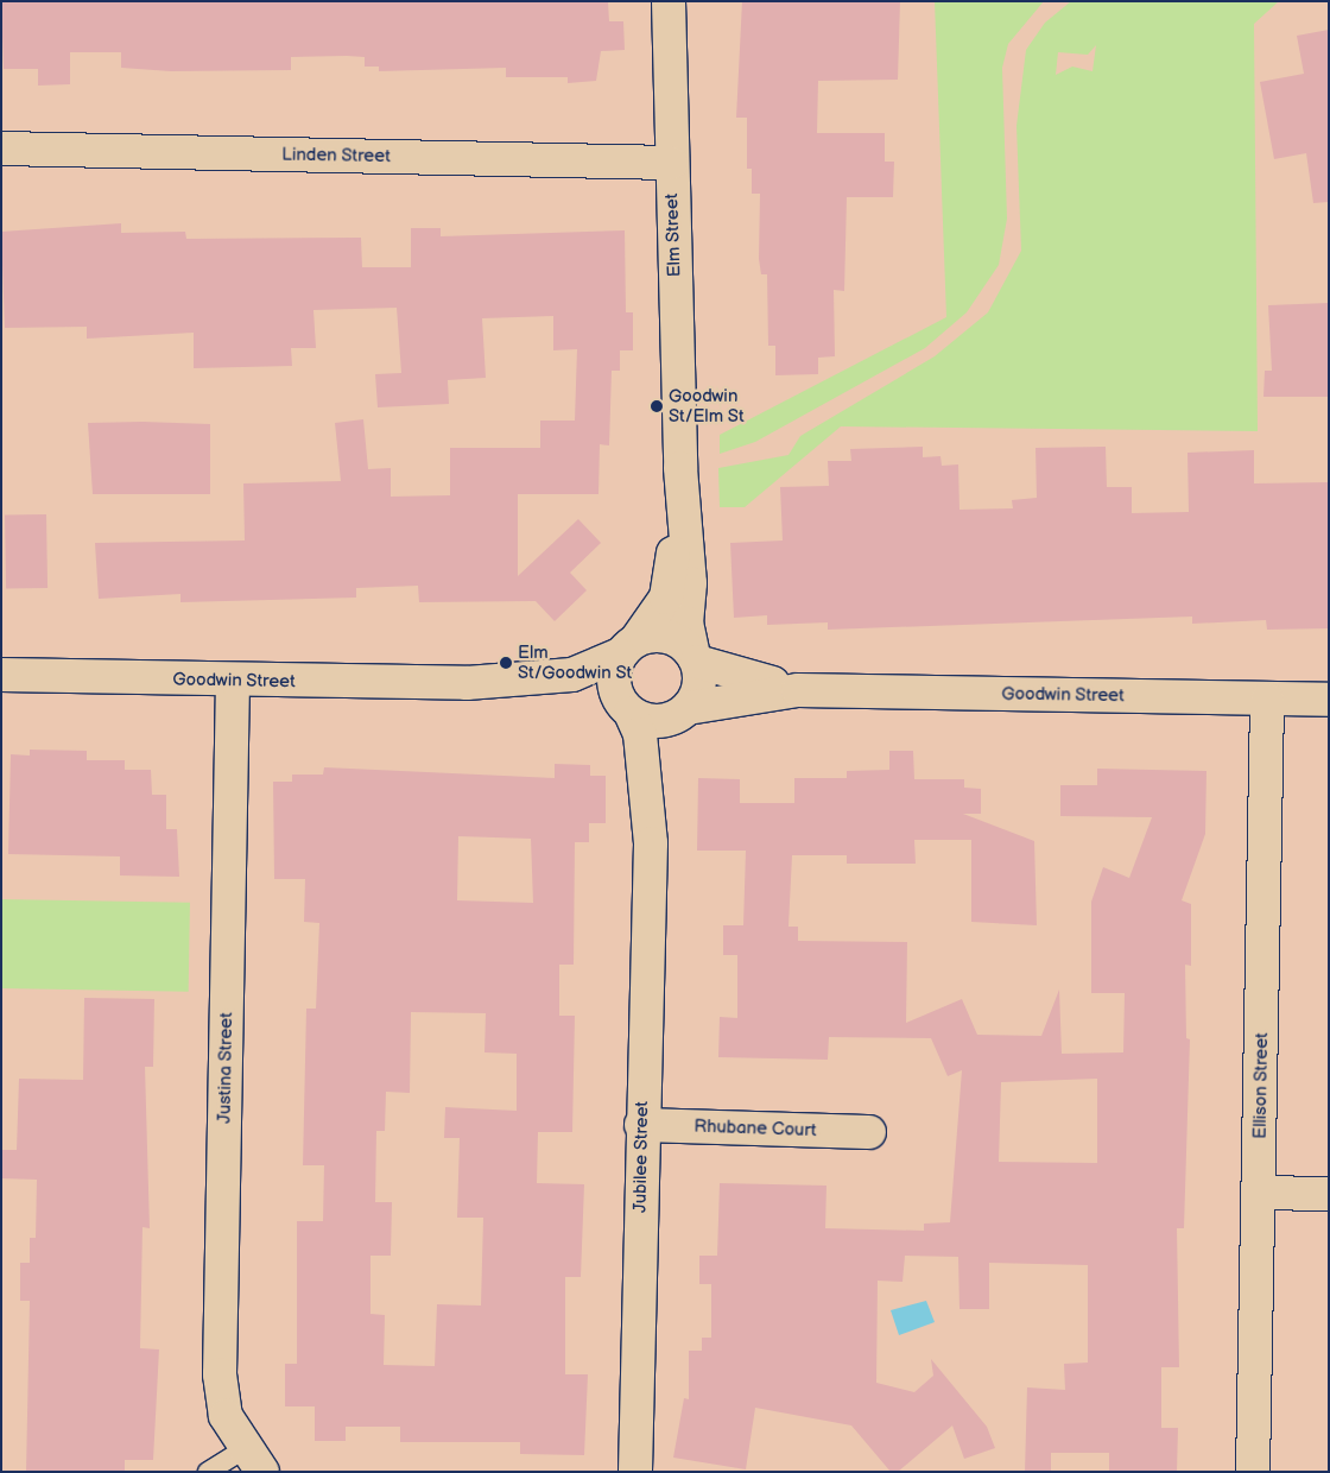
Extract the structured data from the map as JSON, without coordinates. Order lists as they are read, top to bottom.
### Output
{
  "streets": {
    "street": [
      "Linden Street",
      "Elm Street",
      "Goodwin Street",
      "Justina Street",
      "Ellison Street",
      "Rhubane Court",
      "Jubilee Street"
    ]
  },
  "crossings": [
    ["Linden Street", "Elm Street"],
    ["Elm Street", "Goodwin Street"],
    ["Elm Street", "Jubilee Street"],
    ["Goodwin Street", "Justina Street"],
    ["Goodwin Street", "Ellison Street"],
    ["Goodwin Street", "Jubilee Street"],
    ["Rhubane Court", "Jubilee Street"]
  ],
  "places": ["Goodwin St/Elm St", "Elm St/Goodwin St"]
}
